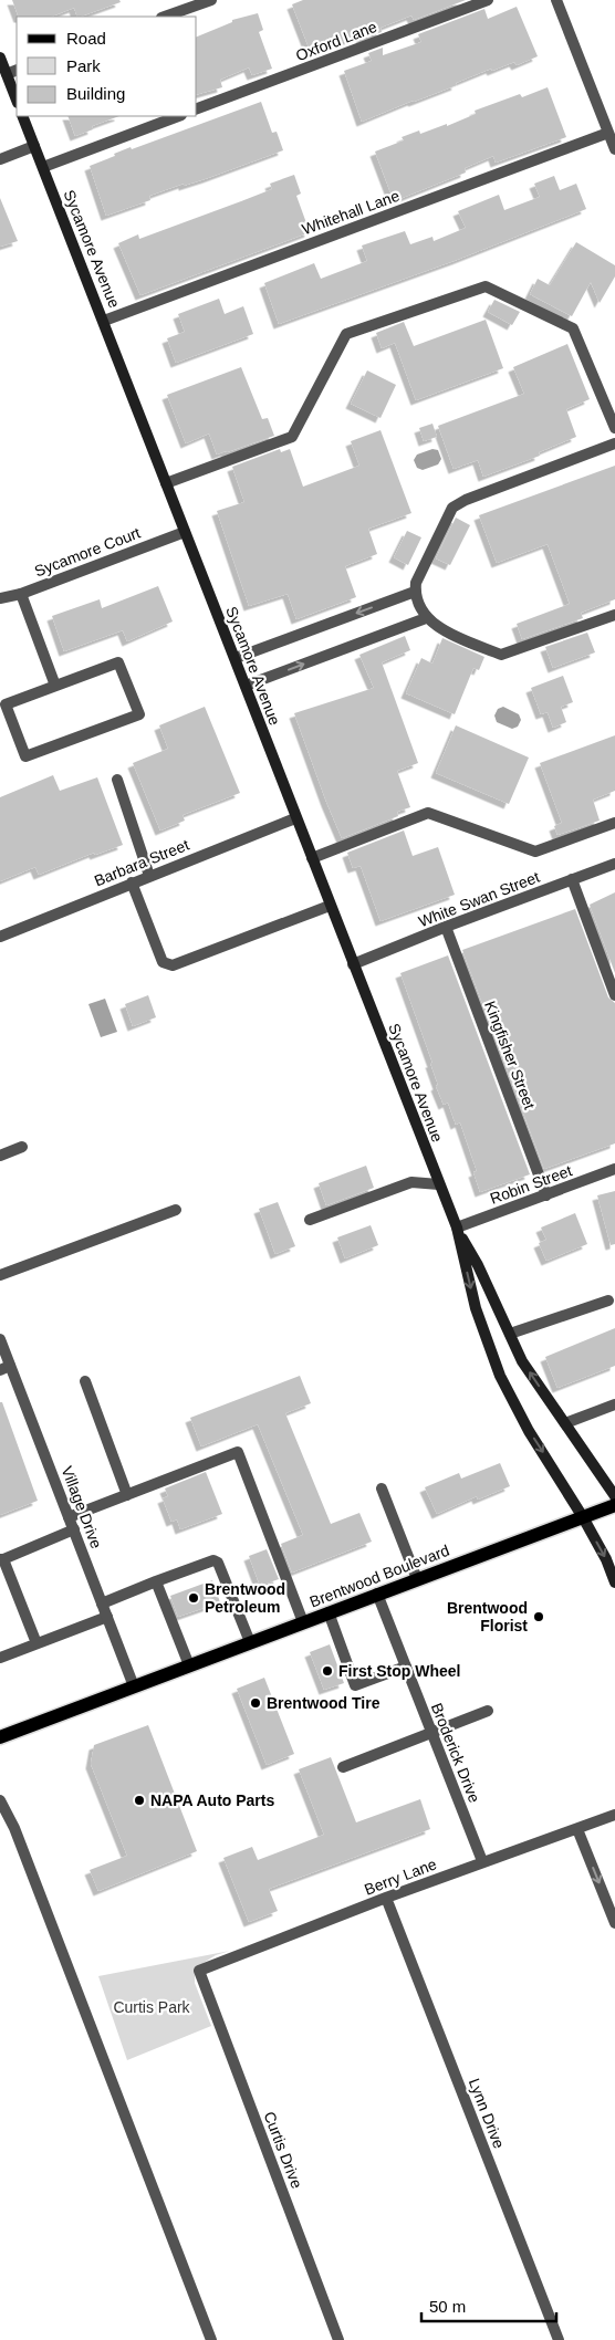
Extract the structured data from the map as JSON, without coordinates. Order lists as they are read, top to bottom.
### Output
{
  "streets": {
    "main road": ["Brentwood Boulevard"],
    "street": [
      "Oxford Lane",
      "Whitehall Lane",
      "Sycamore Avenue",
      "Sycamore Court",
      "Barbara Street",
      "White Swan Street",
      "Kingfisher Street",
      "Robin Street",
      "Village Drive",
      "Broderick Drive",
      "Berry Lane",
      "Lynn Drive",
      "Curtis Drive"
    ]
  },
  "crossings": [
    ["Whitehall Lane", "Sycamore Avenue"],
    ["Sycamore Avenue", "Sycamore Court"],
    ["Sycamore Avenue", "Barbara Street"],
    ["Sycamore Avenue", "White Swan Street"],
    ["Sycamore Avenue", "Robin Street"],
    ["Sycamore Avenue", "Brentwood Boulevard"],
    ["White Swan Street", "Kingfisher Street"],
    ["Kingfisher Street", "Robin Street"],
    ["Village Drive", "Brentwood Boulevard"],
    ["Brentwood Boulevard", "Broderick Drive"],
    ["Broderick Drive", "Berry Lane"],
    ["Berry Lane", "Lynn Drive"],
    ["Berry Lane", "Curtis Drive"]
  ],
  "parks": ["Curtis Park"],
  "places": [
    "Brentwood Petroleum",
    "Brentwood Florist",
    "First Stop Wheel",
    "Brentwood Tire",
    "NAPA Auto Parts"
  ],
  "legend": ["Road", "Park", "Building"],
  "scale_bar": "50 m"
}
